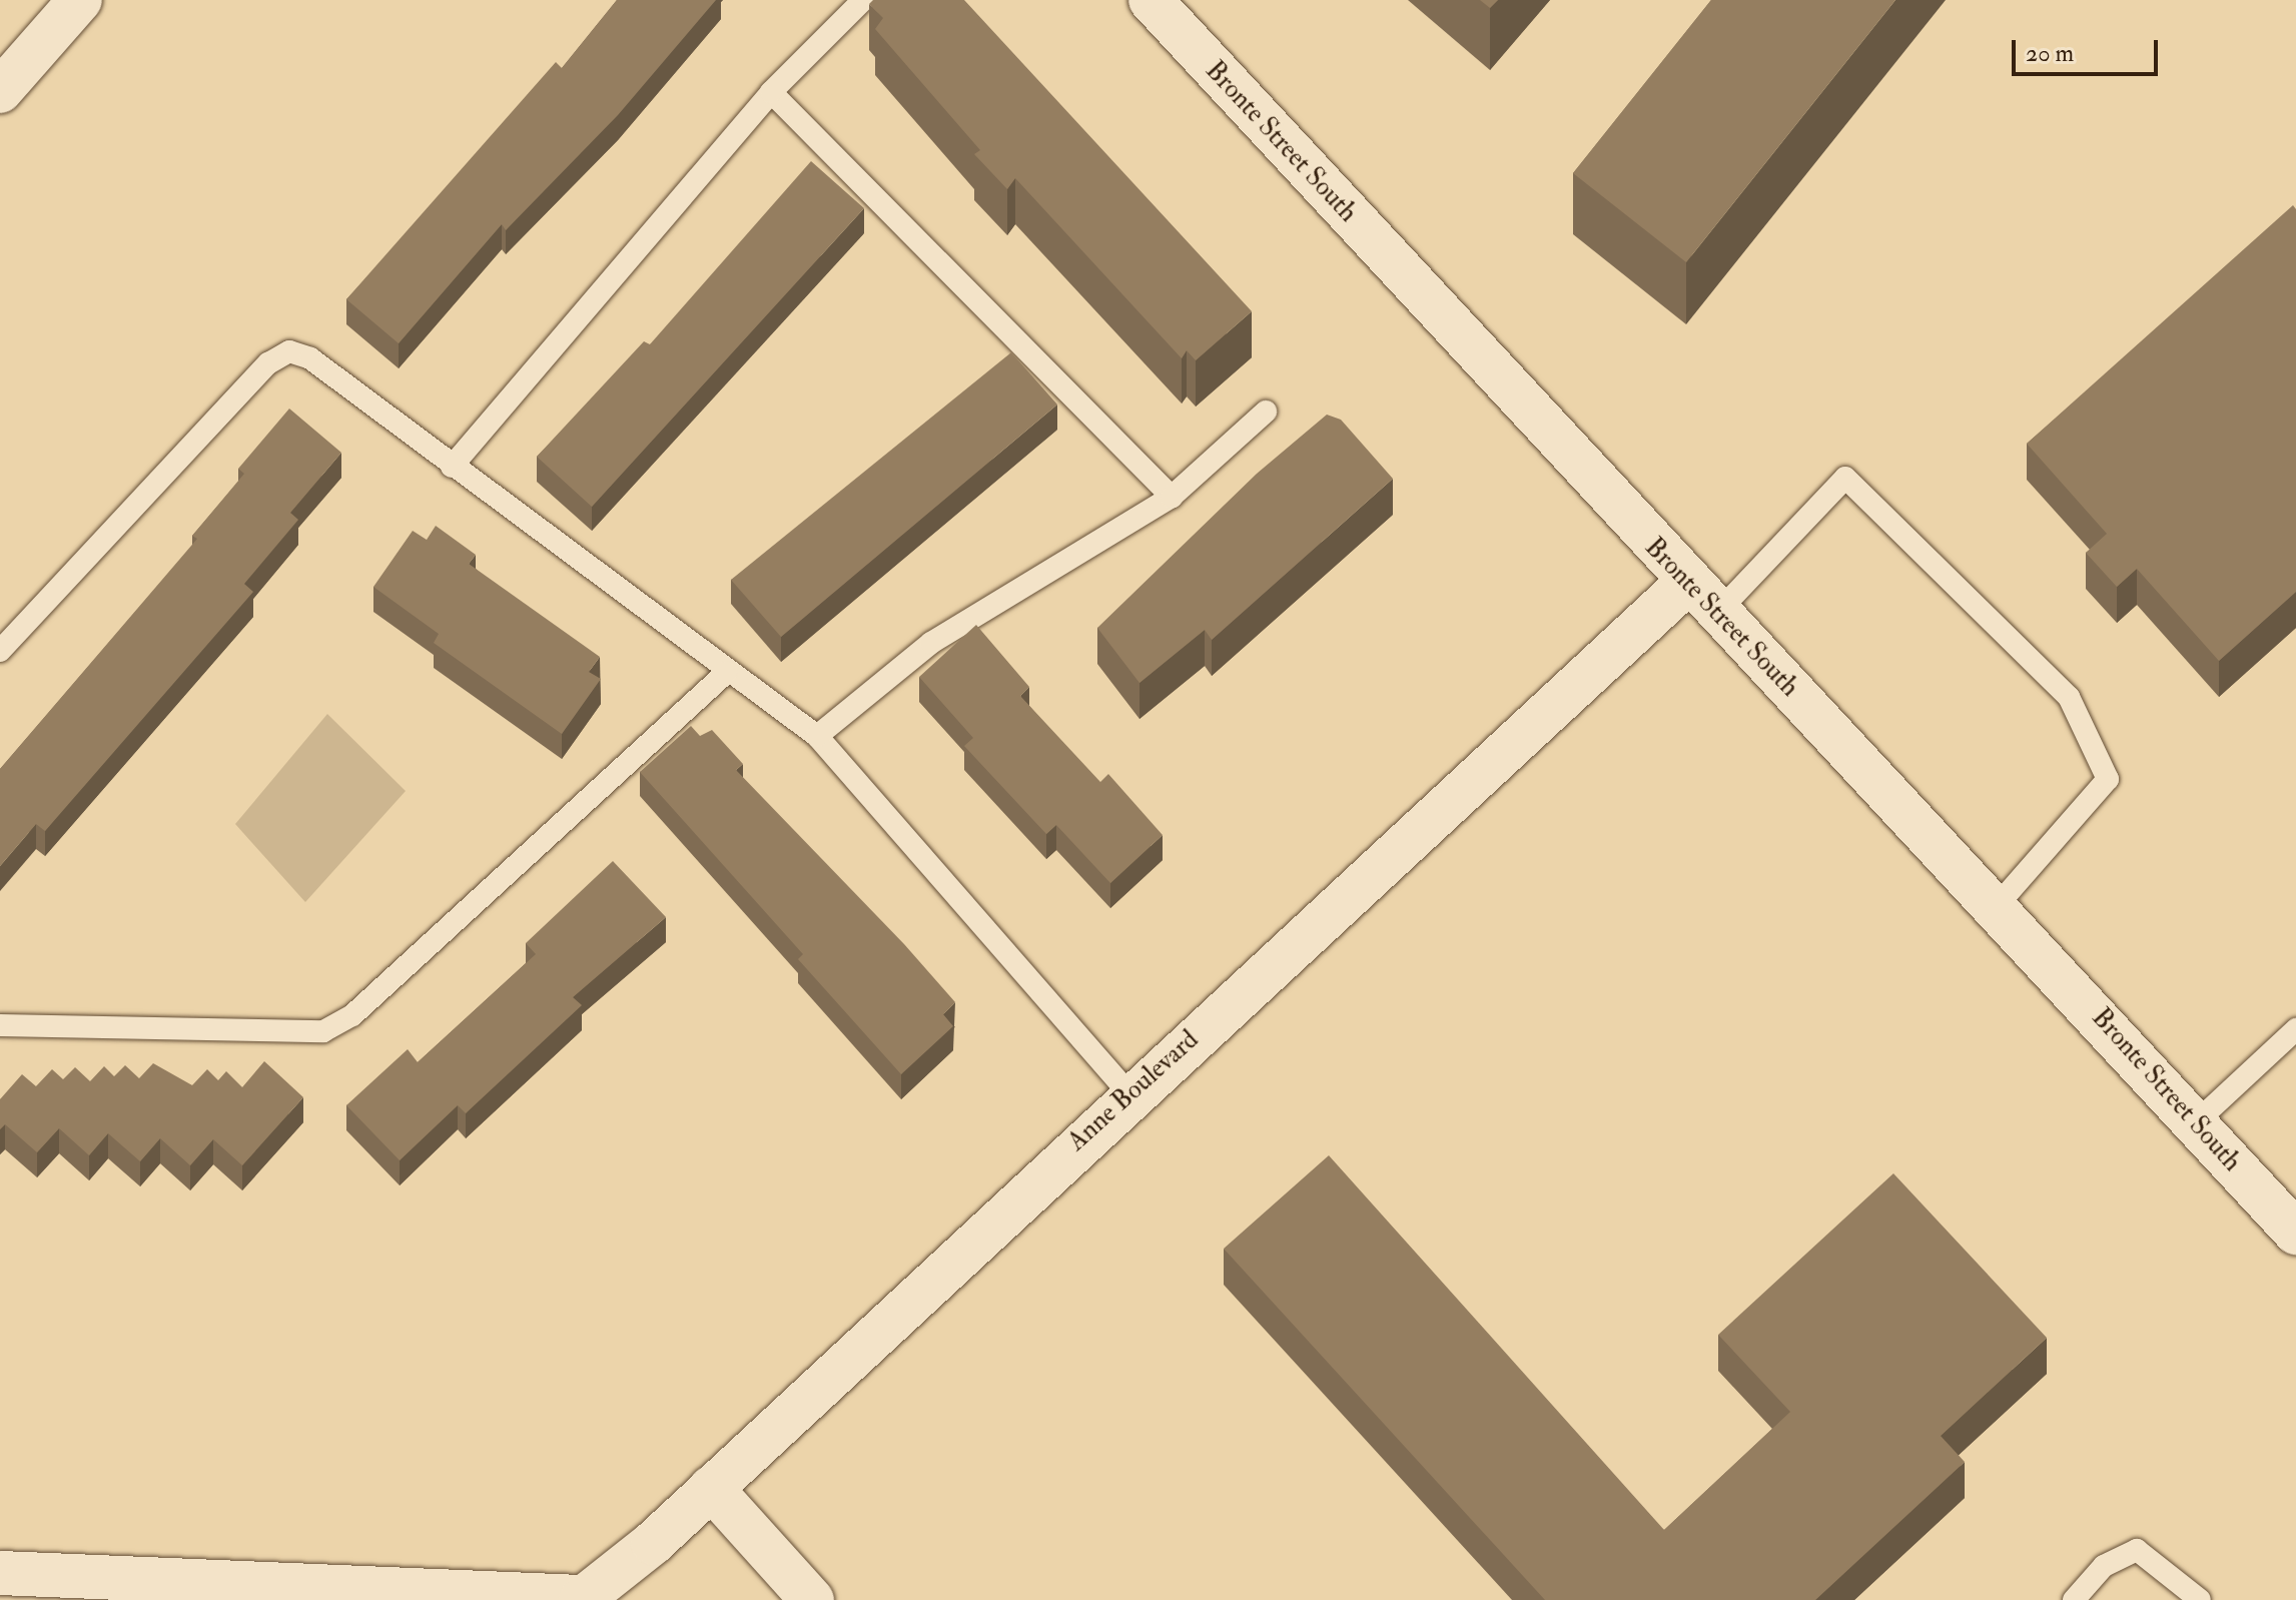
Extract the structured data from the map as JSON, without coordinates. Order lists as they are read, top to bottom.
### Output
{
  "streets": {
    "street": ["Bronte Street South", "Anne Boulevard"]
  },
  "crossings": [
    ["Bronte Street South", "Anne Boulevard"]
  ],
  "scale_bar": "20 m"
}
